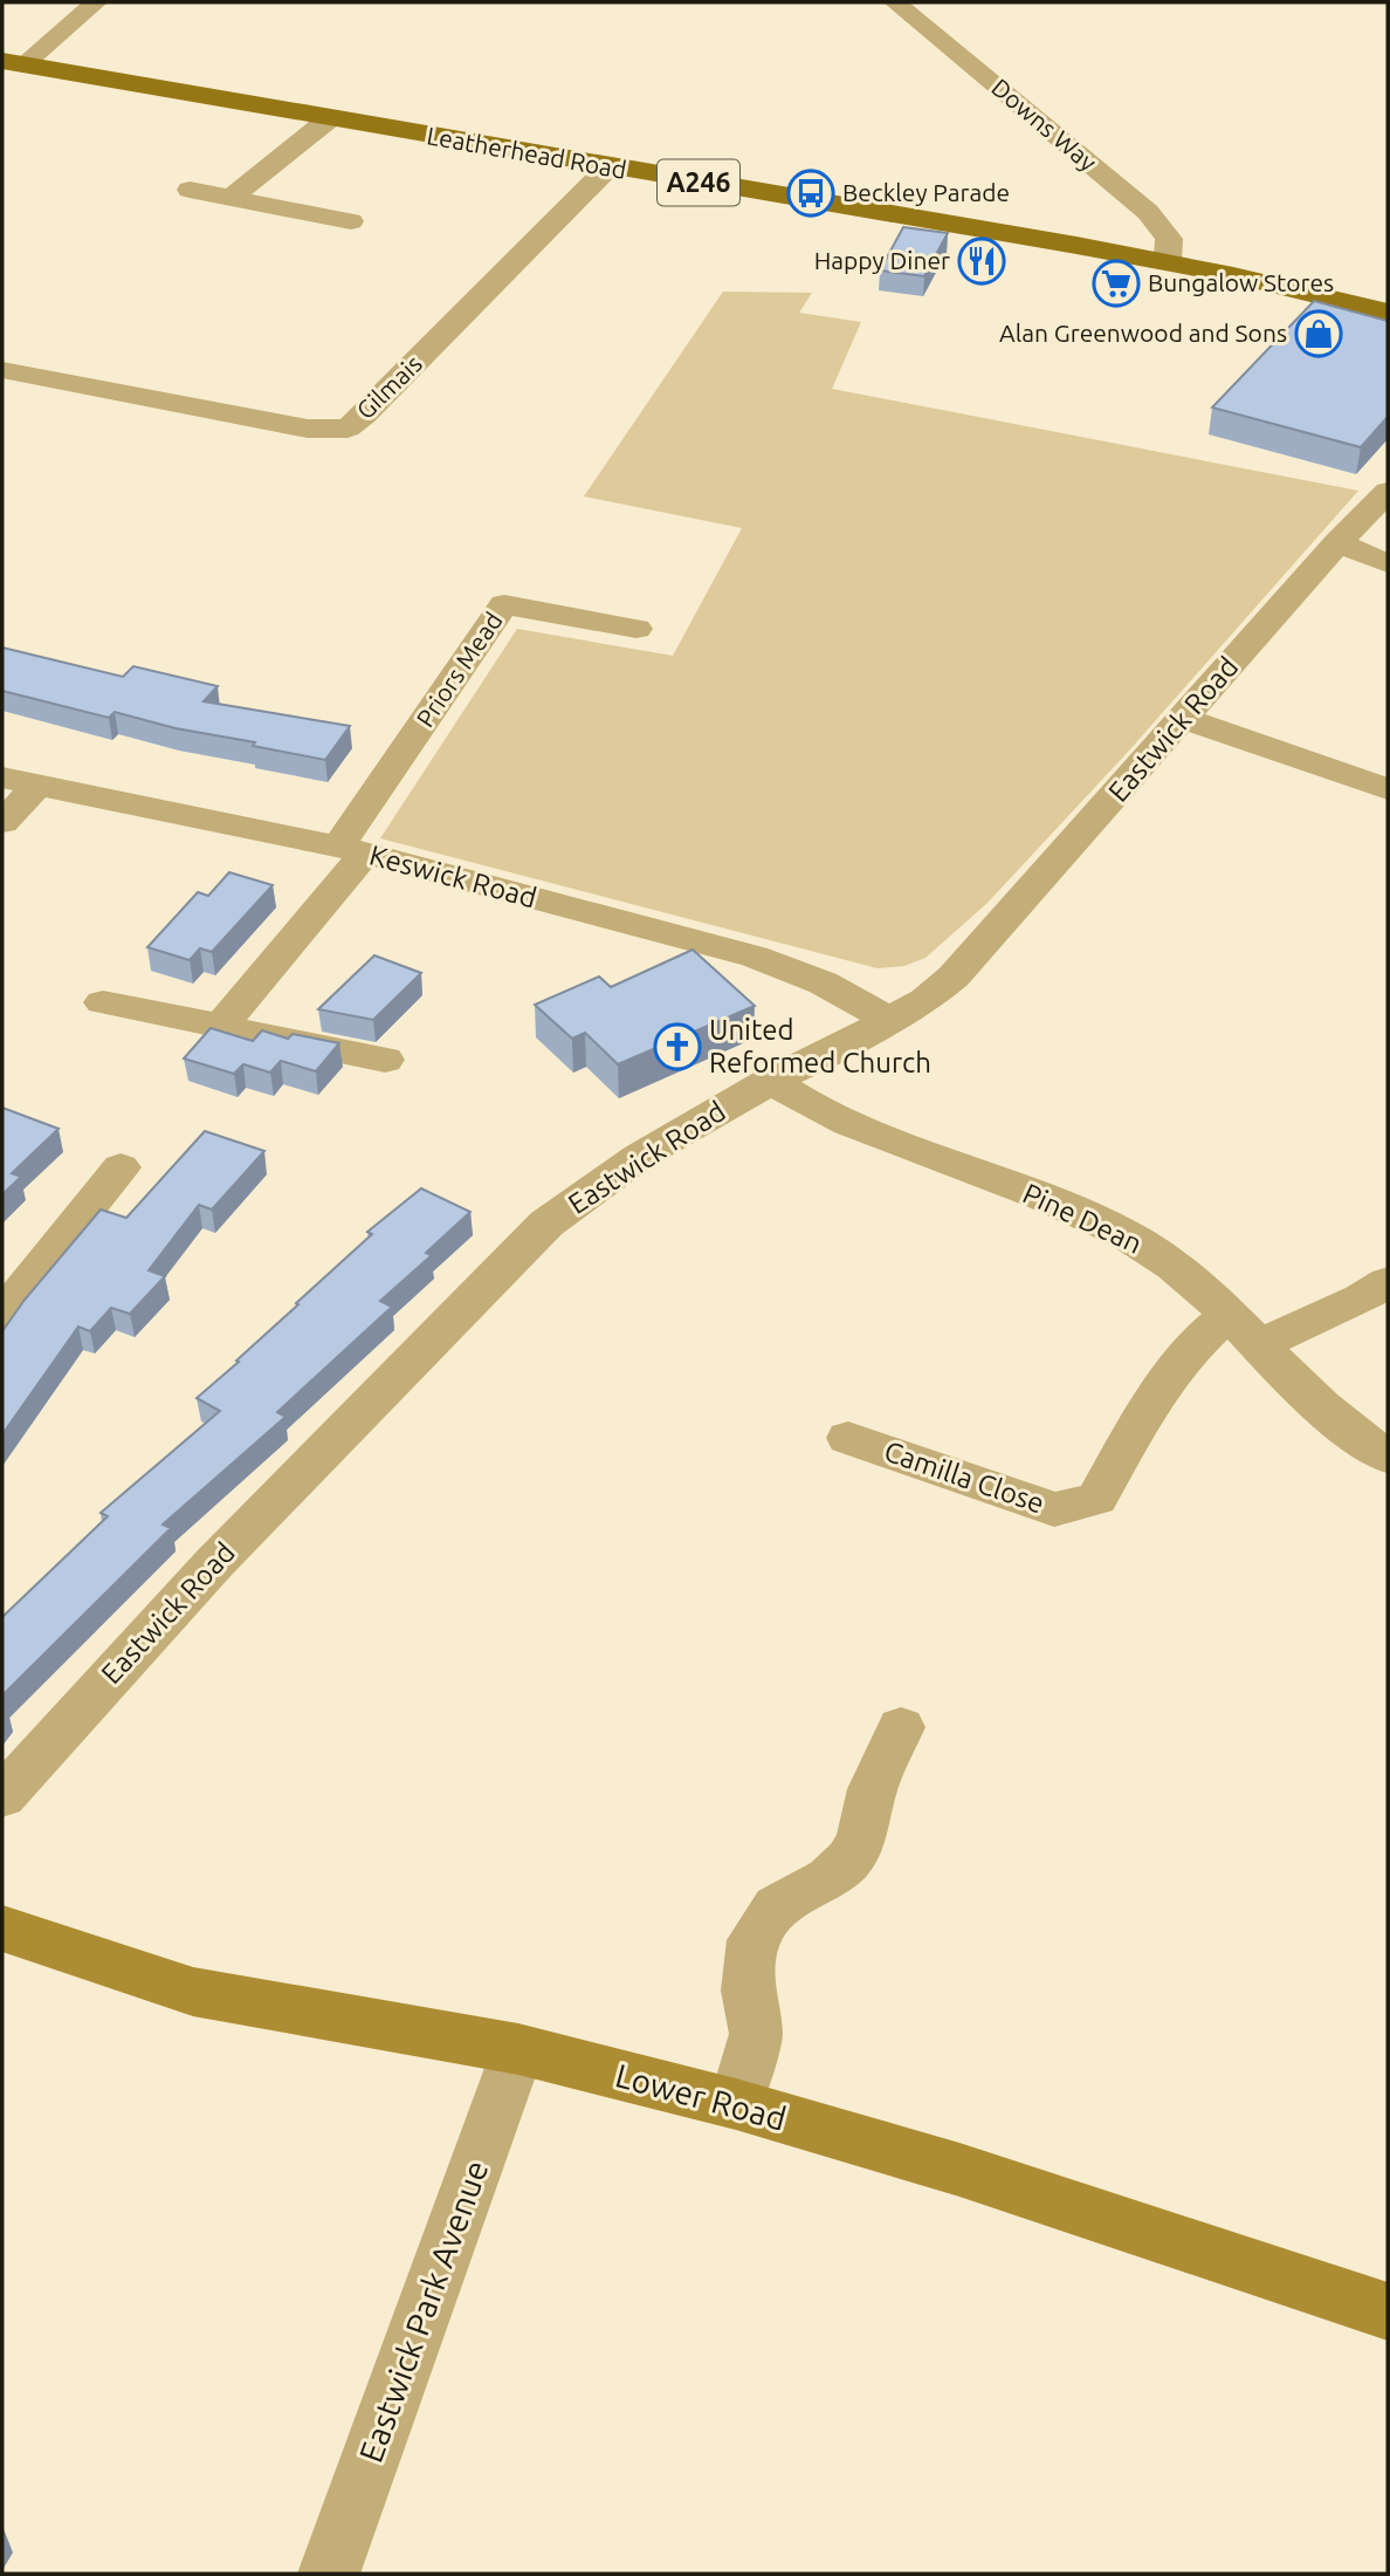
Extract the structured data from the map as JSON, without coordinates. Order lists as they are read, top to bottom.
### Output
{
  "streets": {
    "main road": ["Leatherhead Road", "A246"],
    "street": [
      "Downs Way",
      "Gilmais",
      "Priors Mead",
      "Eastwick Road",
      "Keswick Road",
      "Pine Dean",
      "Camilla Close",
      "Lower Road",
      "Eastwick Park Avenue"
    ]
  },
  "crossings": [
    ["Downs Way", "Leatherhead Road"],
    ["Leatherhead Road", "Gilmais"],
    ["Priors Mead", "Keswick Road"],
    ["Eastwick Road", "Keswick Road"],
    ["Eastwick Road", "Pine Dean"],
    ["Pine Dean", "Camilla Close"],
    ["Lower Road", "Eastwick Park Avenue"]
  ],
  "places": {
    "bus stop": ["Beckley Parade"],
    "restaurant": ["Happy Diner"],
    "supermarket": ["Bungalow Stores"],
    "shop": ["Alan Greenwood and Sons"],
    "church": ["United Reformed Church"]
  }
}
